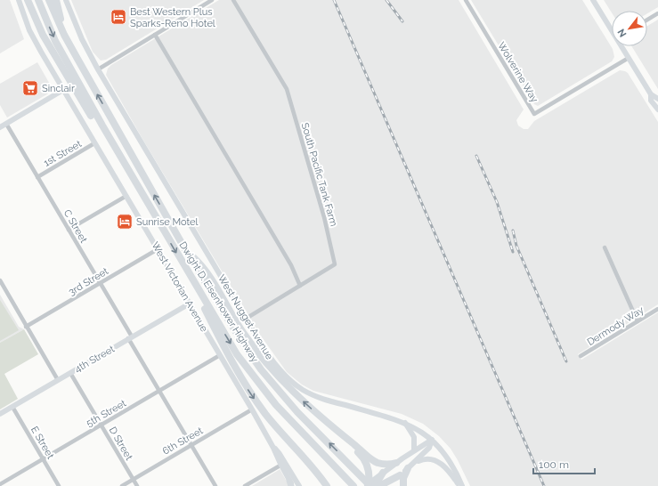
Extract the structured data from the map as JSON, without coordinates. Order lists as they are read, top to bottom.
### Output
{
  "streets": {
    "highway": ["Dwight D. Eisenhower Highway"],
    "street": [
      "Wolverine Way",
      "1st Street",
      "South Pacific Tank Farm",
      "C Street",
      "3rd Street",
      "West Victorian Avenue",
      "West Nugget Avenue",
      "Dermody Way",
      "4th Street",
      "5th Street",
      "6th Street",
      "E Street",
      "D Street"
    ]
  },
  "crossings": [
    ["1st Street", "C Street"],
    ["1st Street", "West Victorian Avenue"],
    ["South Pacific Tank Farm", "West Nugget Avenue"],
    ["C Street", "3rd Street"],
    ["C Street", "4th Street"],
    ["C Street", "5th Street"],
    ["C Street", "6th Street"],
    ["3rd Street", "West Victorian Avenue"],
    ["West Victorian Avenue", "4th Street"],
    ["West Victorian Avenue", "5th Street"],
    ["West Victorian Avenue", "6th Street"],
    ["4th Street", "E Street"],
    ["4th Street", "D Street"],
    ["5th Street", "E Street"],
    ["5th Street", "D Street"],
    ["6th Street", "D Street"]
  ],
  "places": {
    "hotel": ["Best Western Plus Sparks-Reno Hotel", "Sunrise Motel"],
    "supermarket": ["Sinclair"]
  },
  "scale_bar": "100 m",
  "north": "bottom left"
}
